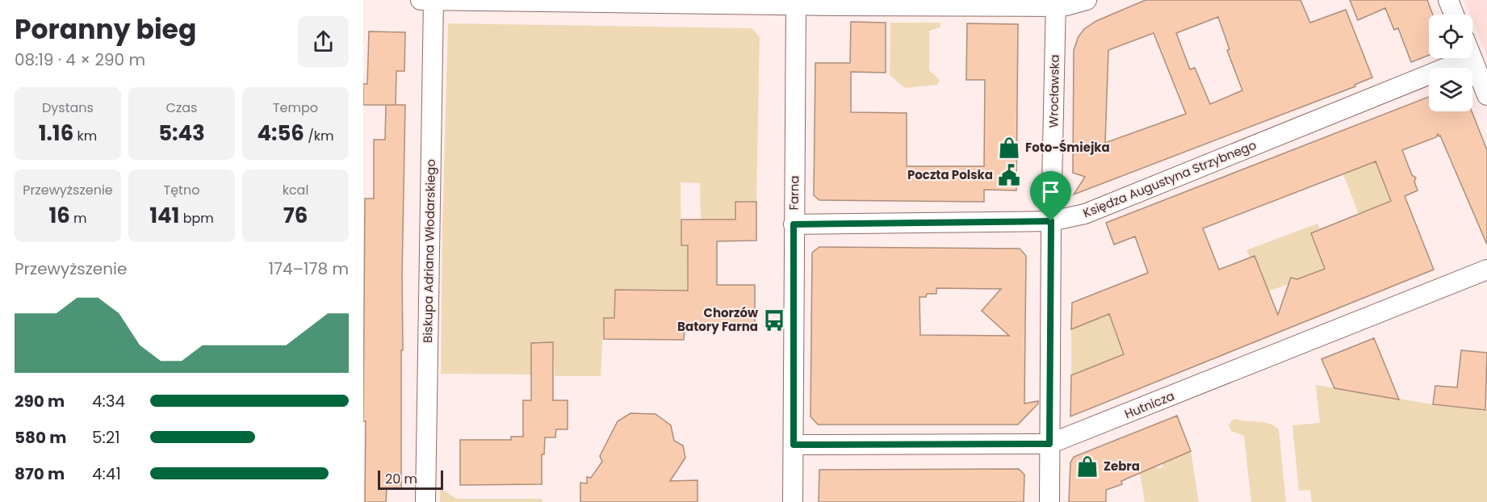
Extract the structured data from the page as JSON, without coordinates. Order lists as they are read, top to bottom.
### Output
{
  "streets": {
    "street": [
      "Wrocławska",
      "Księdza Augustyna Strzybnego",
      "Farna",
      "Biskupa Adriana Włodarskiego",
      "Hutnicza"
    ]
  },
  "crossings": [
    ["Wrocławska", "Księdza Augustyna Strzybnego"],
    ["Wrocławska", "Hutnicza"],
    ["Księdza Augustyna Strzybnego", "Farna"],
    ["Farna", "Hutnicza"]
  ],
  "places": {
    "shop": ["Foto-Śmiejka", "Zebra"],
    "public building": ["Poczta Polska"],
    "bus stop": ["Chorzów Batory Farna"]
  },
  "scale_bar": "20 m",
  "page": {
    "heading": ["Poranny bieg", "08:19 · 4 × 290 m"],
    "stats": [
      ["Dystans", "1.16 km"],
      ["Czas", "5:43"],
      ["Tempo", "4:56 /km"],
      ["Przewyższenie", "16 m"],
      ["Tętno", "141 bpm"],
      ["kcal", "76"]
    ],
    "chart": ["Przewyższenie", "174–178 m"],
    "list": [
      {
        "name": "290 m",
        "note": "4:34"
      },
      {
        "name": "580 m",
        "note": "5:21"
      },
      {
        "name": "870 m",
        "note": "4:41"
      }
    ],
    "scale": "20 m"
  }
}
